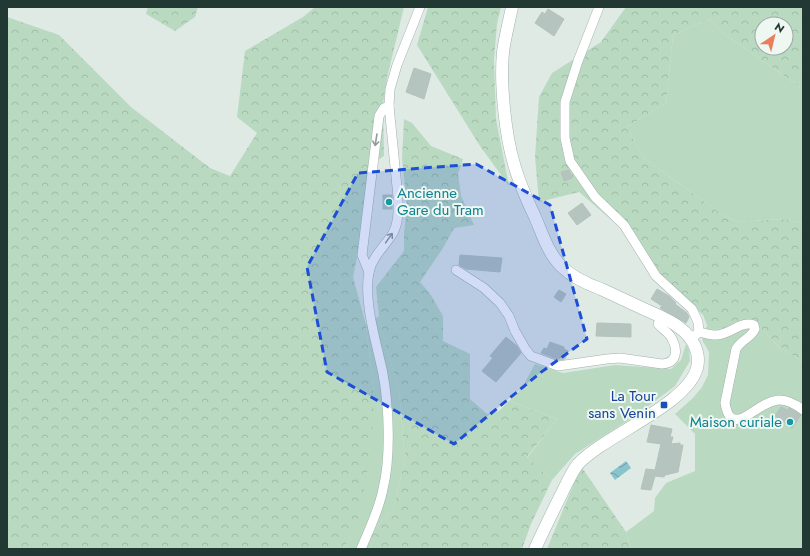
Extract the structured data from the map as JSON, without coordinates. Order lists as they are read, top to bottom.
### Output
{
  "places": {
    "other": ["Ancienne Gare du Tram", "Maison curiale"],
    "transit": ["La Tour sans Venin"]
  },
  "north": "top right"
}
